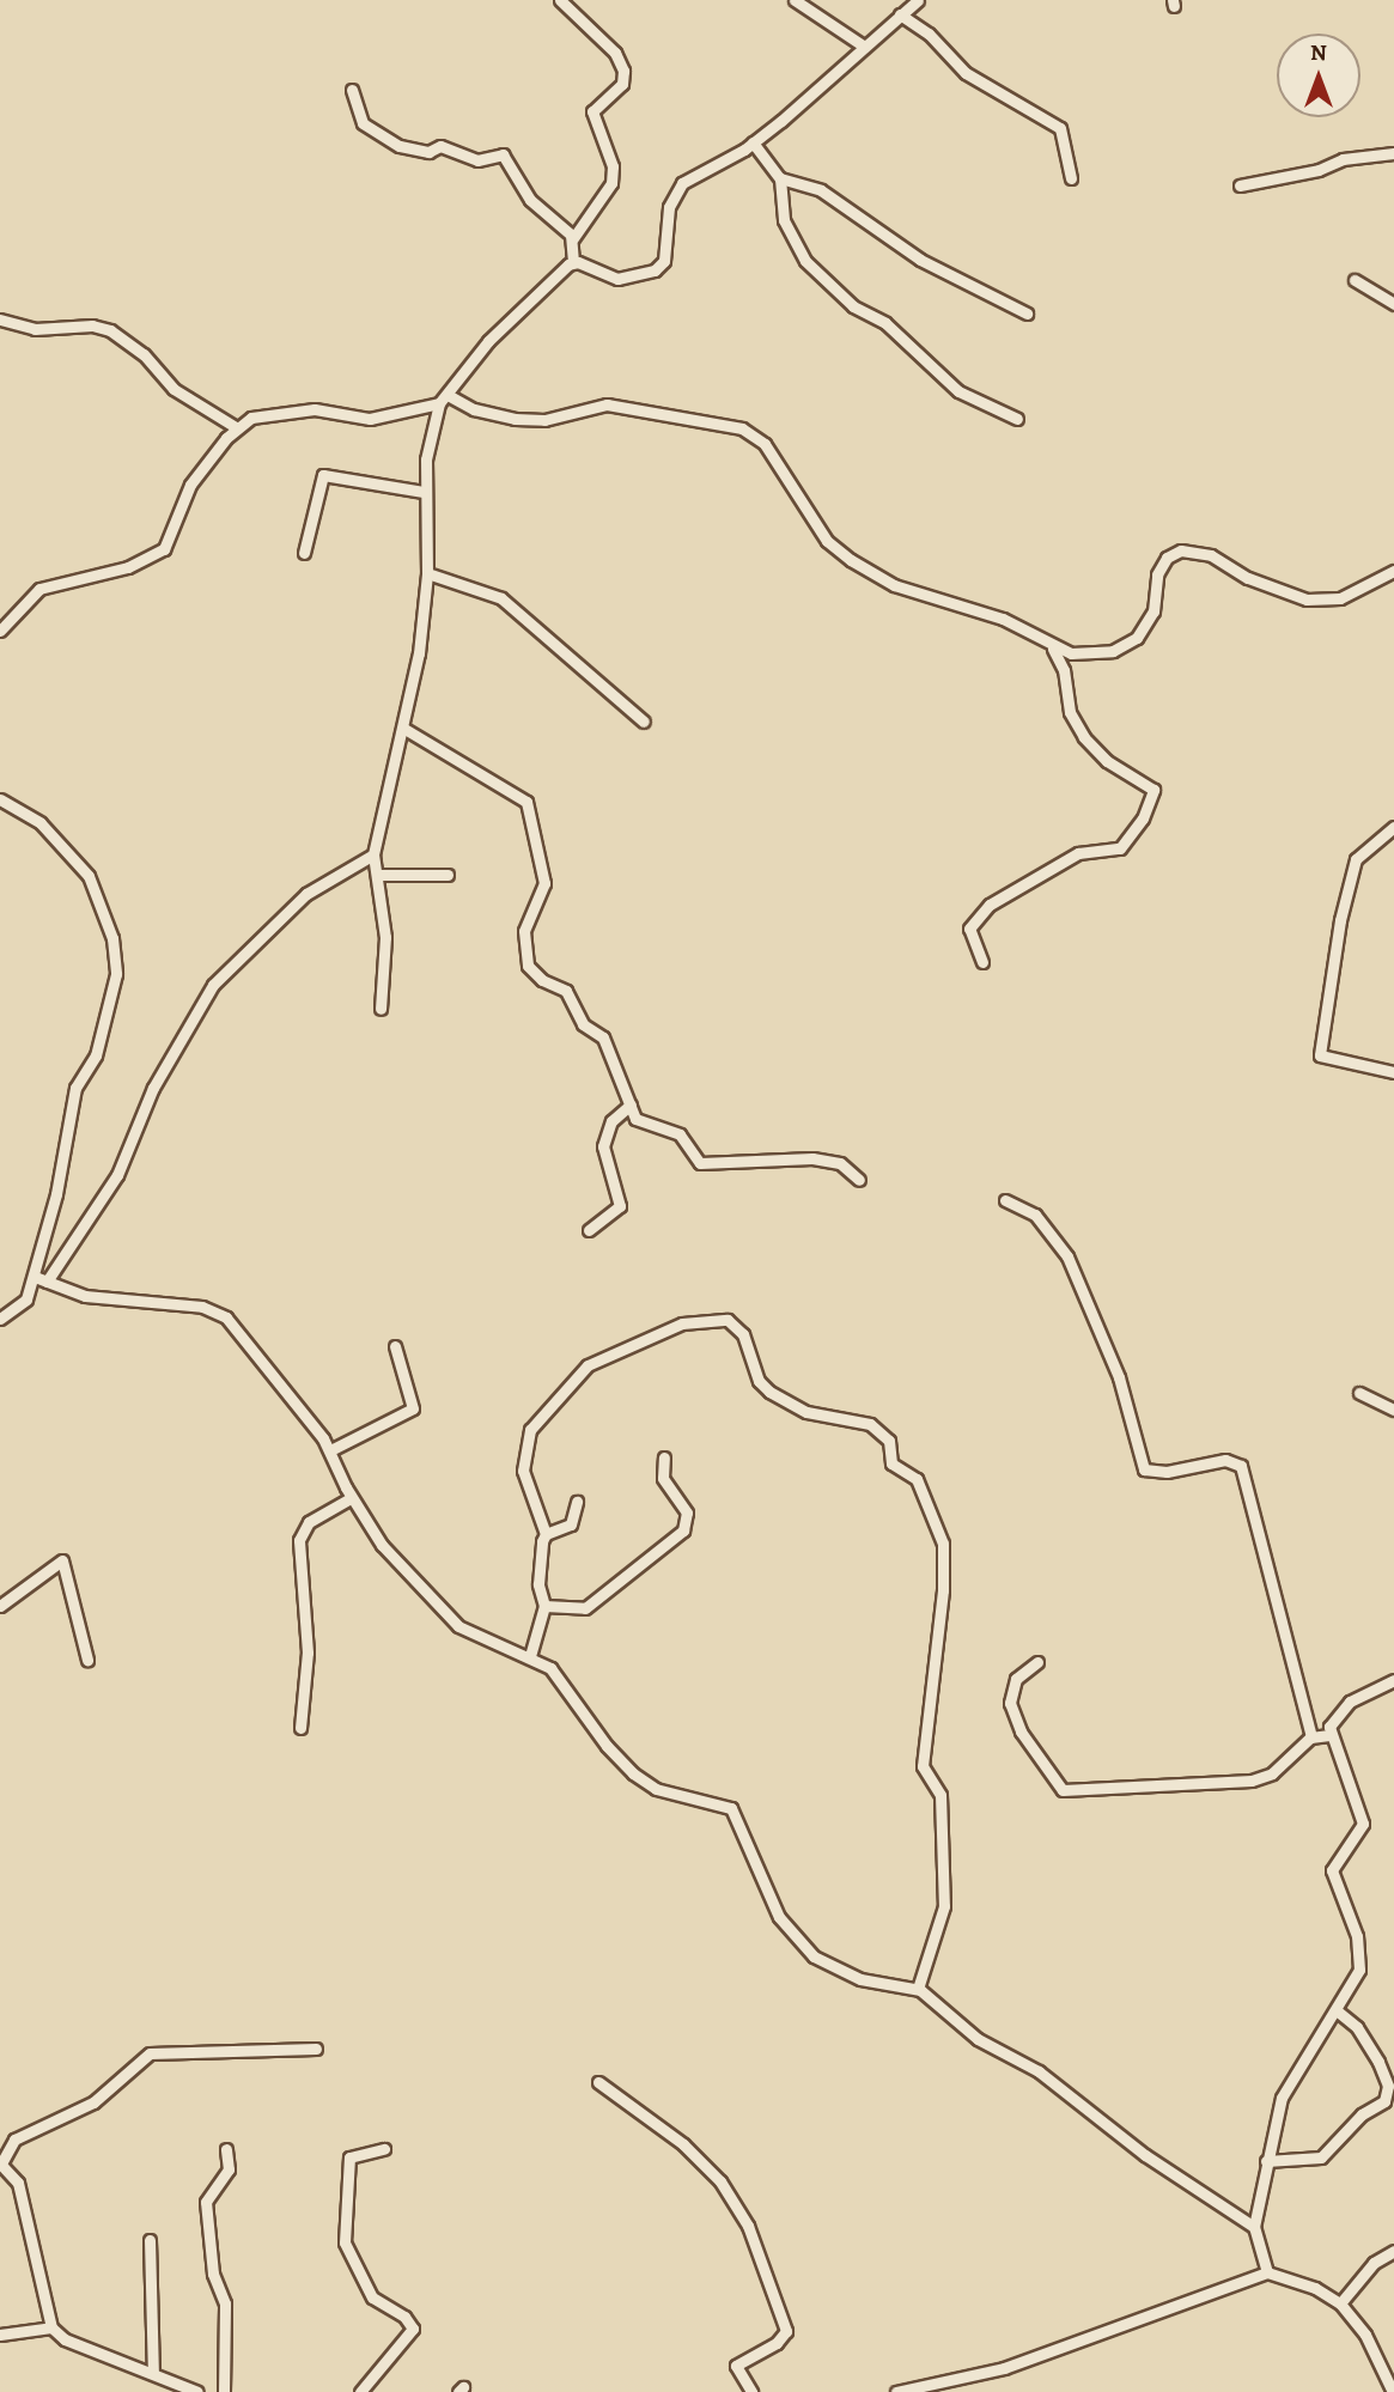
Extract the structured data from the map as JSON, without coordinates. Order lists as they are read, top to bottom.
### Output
{
  "north": "top"
}
